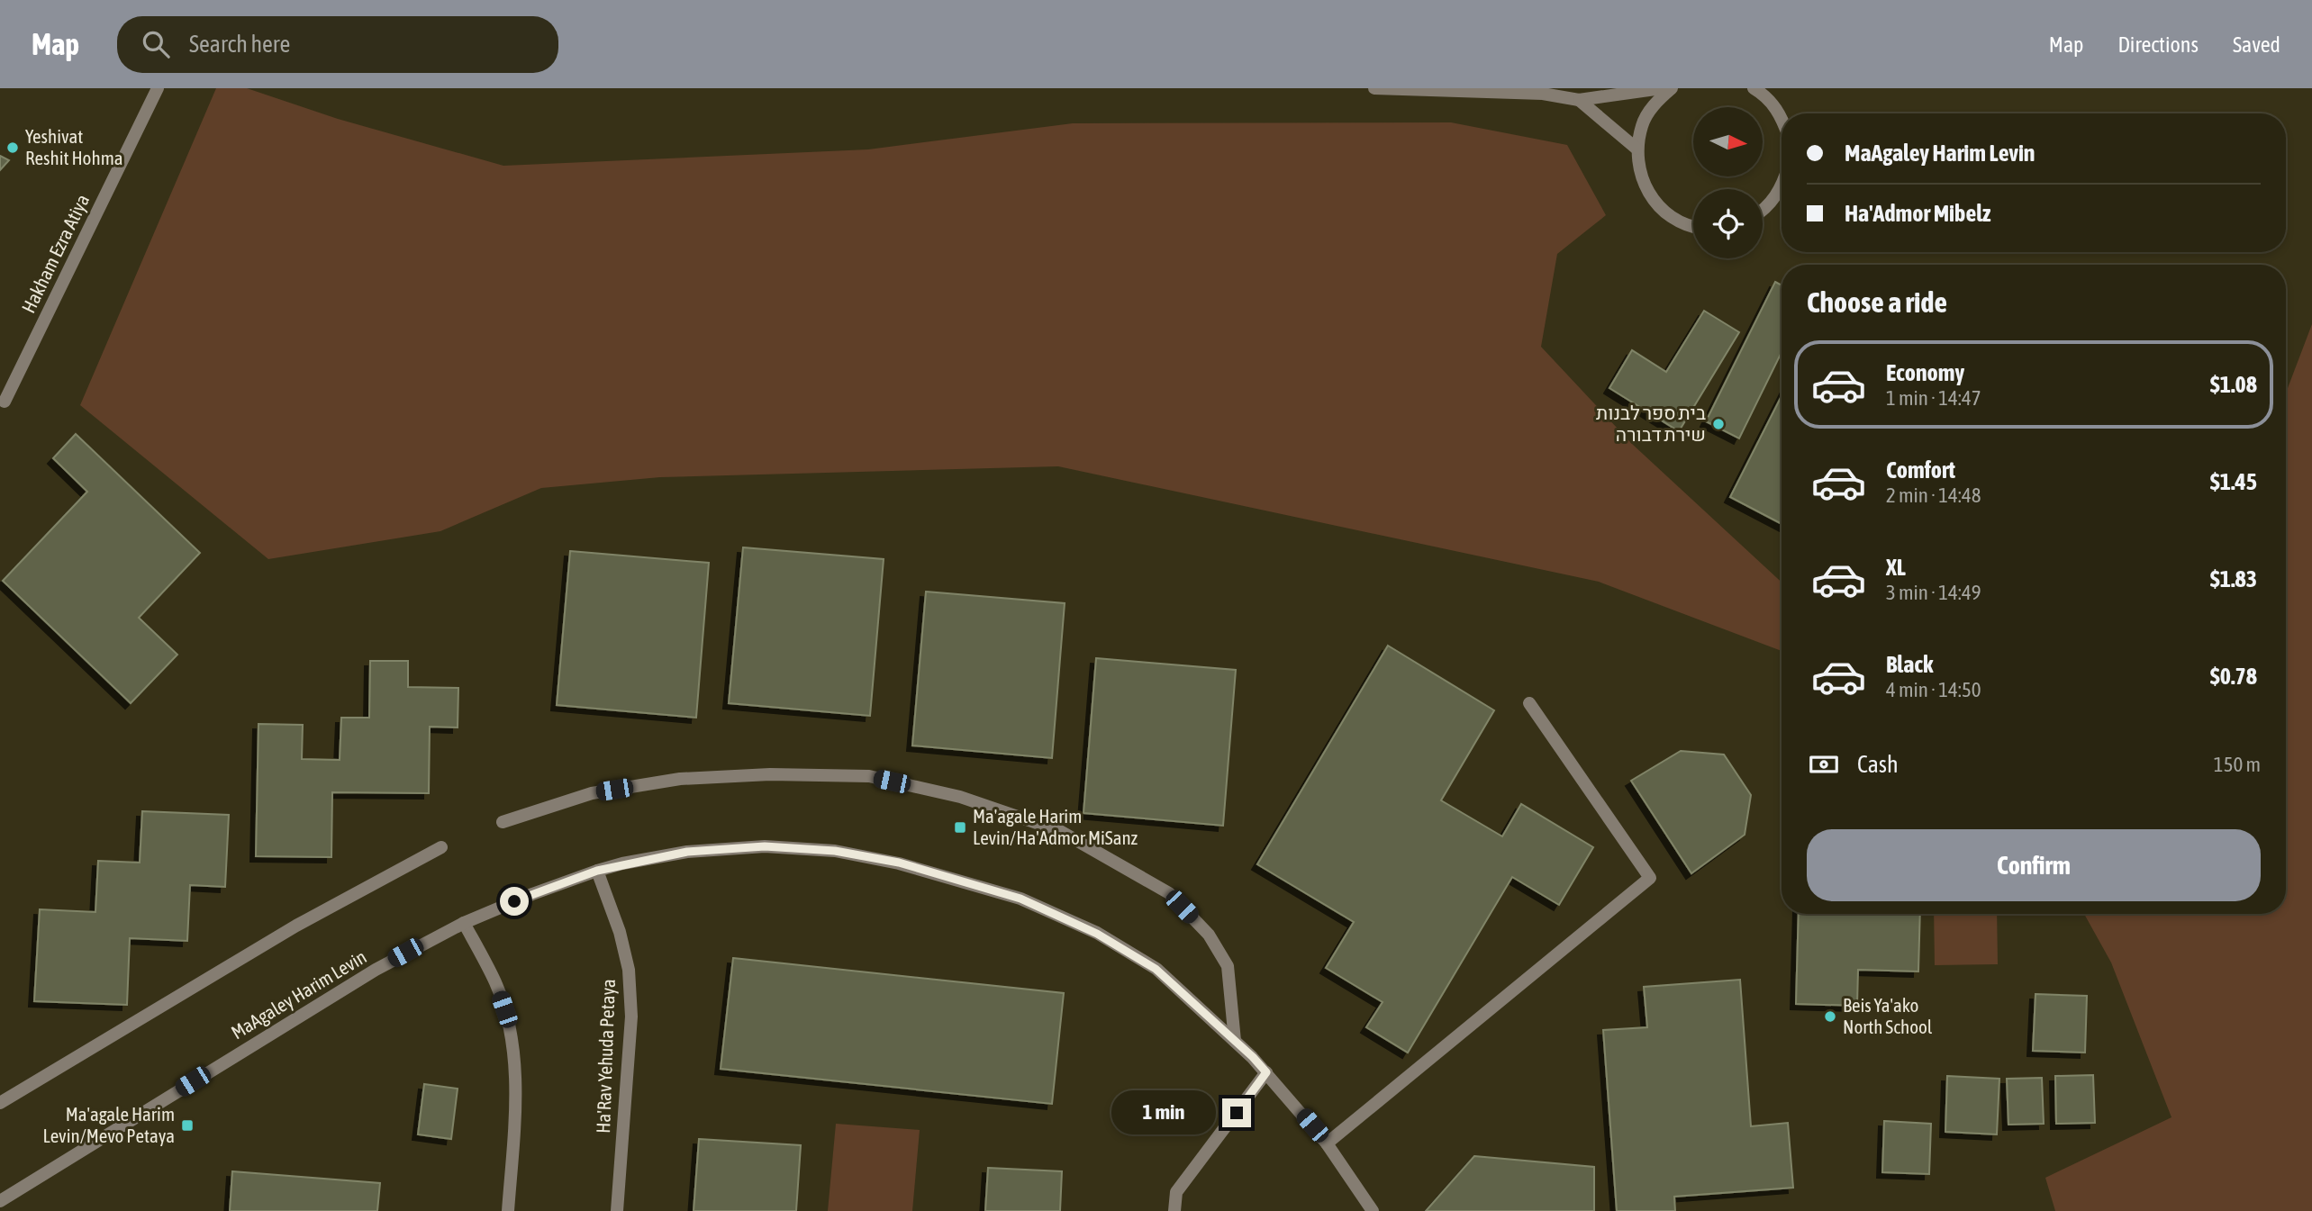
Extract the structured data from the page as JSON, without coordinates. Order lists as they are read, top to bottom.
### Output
{
  "streets": {
    "street": ["Hakham Ezra Atiya", "MaAgaley Harim Levin", "Ha'Rav Yehuda Petaya"]
  },
  "crossings": [
    ["MaAgaley Harim Levin", "Ha'Rav Yehuda Petaya"]
  ],
  "places": {
    "other": ["Yeshivat Reshit Hohma", "בית ספר לבנות שירת דבורה", "Beis Ya'ako North School"],
    "transit": ["Ma'agale Harim Levin/Ha'Admor MiSanz", "Ma'agale Harim Levin/Mevo Petaya"]
  },
  "north": "right",
  "page": {
    "header": "Map",
    "search": "Search here",
    "nav": ["Map", "Directions", "Saved"],
    "banner": ["MaAgaley Harim Levin", "Ha'Admor Mibelz"],
    "heading": "Choose a ride",
    "list": [
      {
        "name": "Economy",
        "note": "1 min · 14:47",
        "value": "$1.08"
      },
      {
        "name": "Comfort",
        "note": "2 min · 14:48",
        "value": "$1.45"
      },
      {
        "name": "XL",
        "note": "3 min · 14:49",
        "value": "$1.83"
      },
      {
        "name": "Black",
        "note": "4 min · 14:50",
        "value": "$0.78"
      }
    ],
    "pay": ["Cash", "150 m"],
    "buttons": "Confirm",
    "bubble": "1 min"
  }
}
